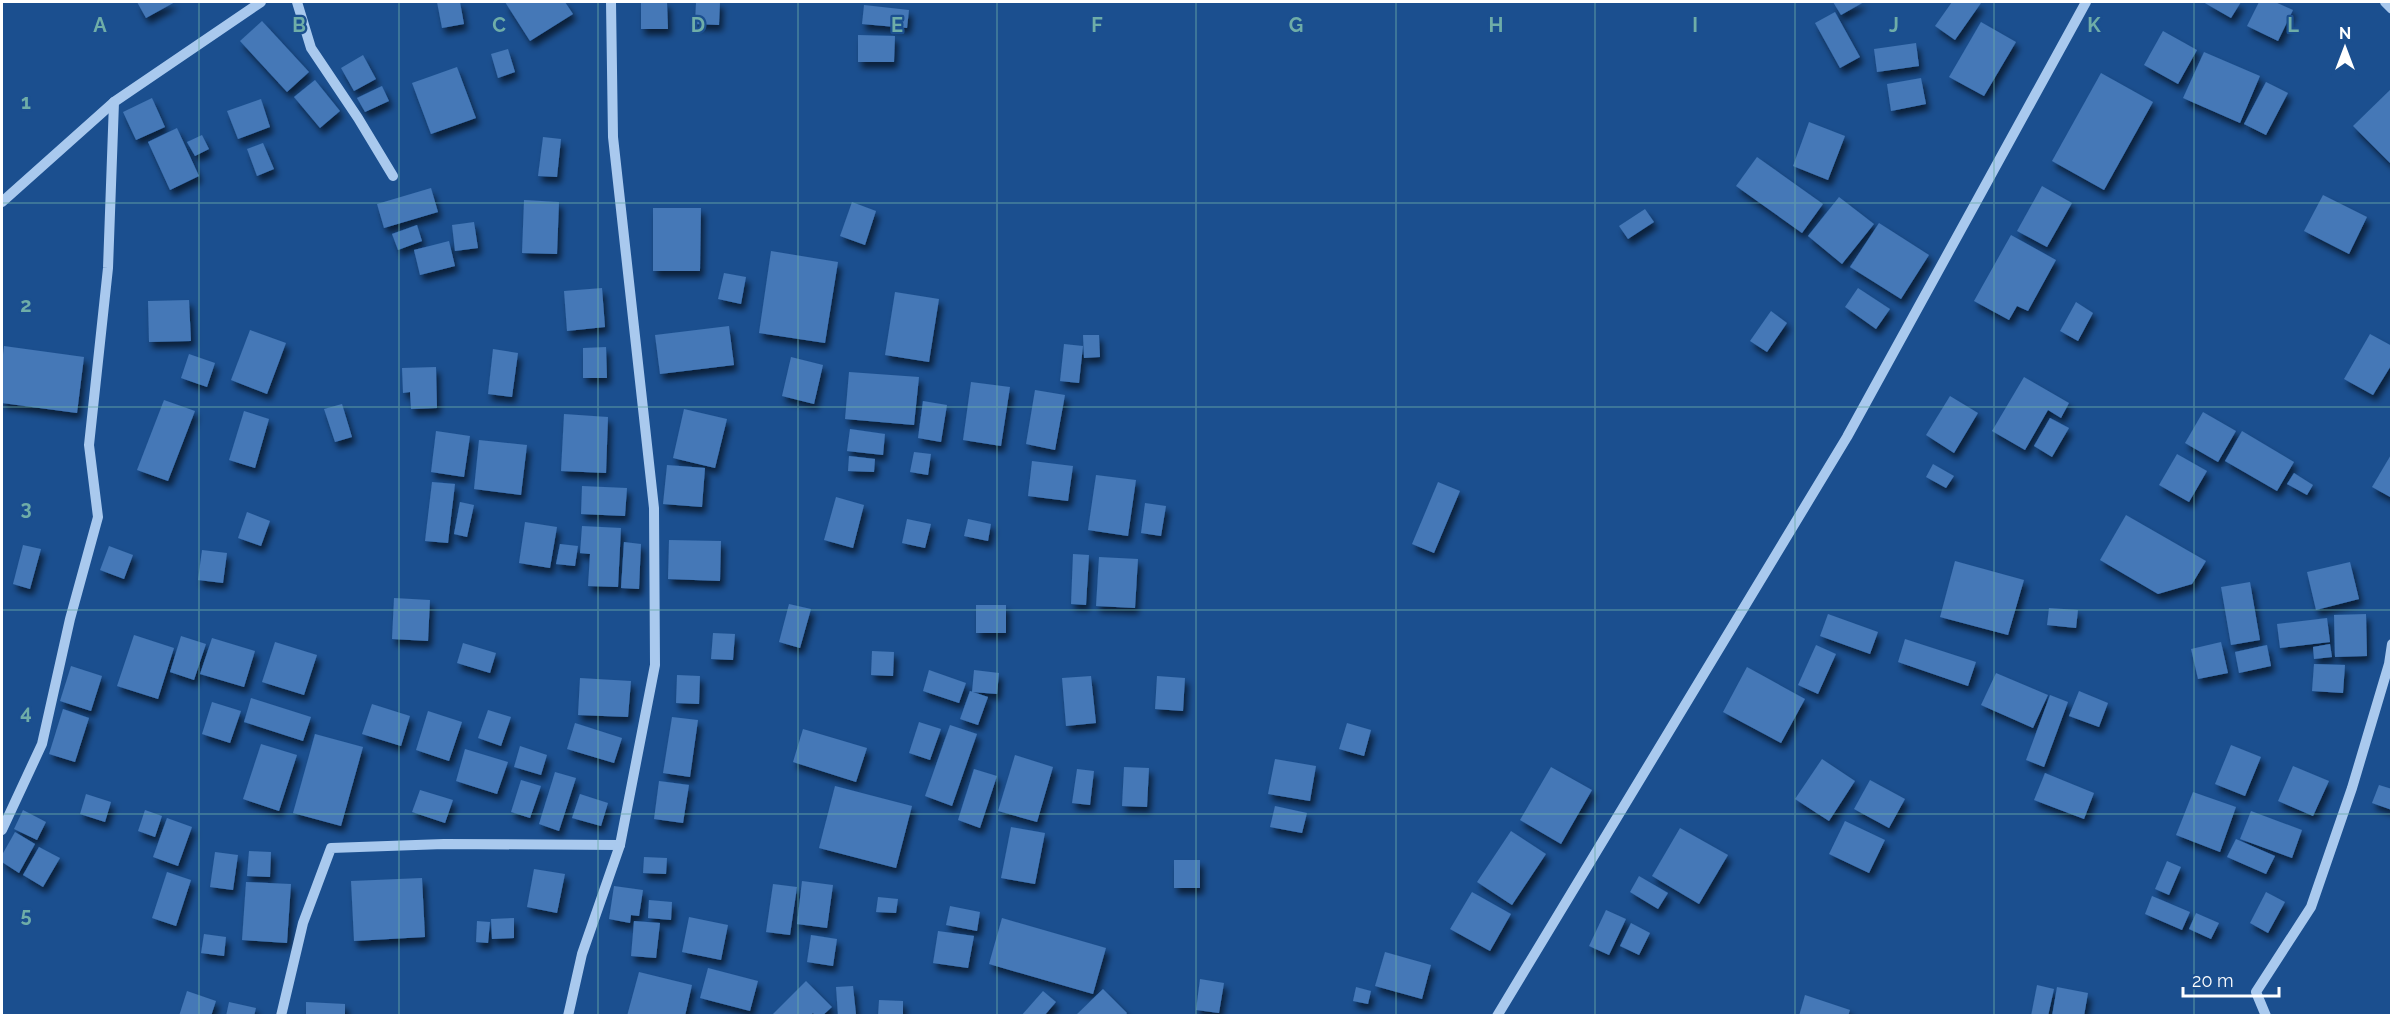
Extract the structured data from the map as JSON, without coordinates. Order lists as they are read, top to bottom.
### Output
{
  "scale_bar": "20 m",
  "north": "top",
  "grid": {
    "columns": [
      "A",
      "B",
      "C",
      "D",
      "E",
      "F",
      "G",
      "H",
      "I",
      "J",
      "K",
      "L"
    ],
    "rows": [
      "1",
      "2",
      "3",
      "4",
      "5"
    ]
  }
}
